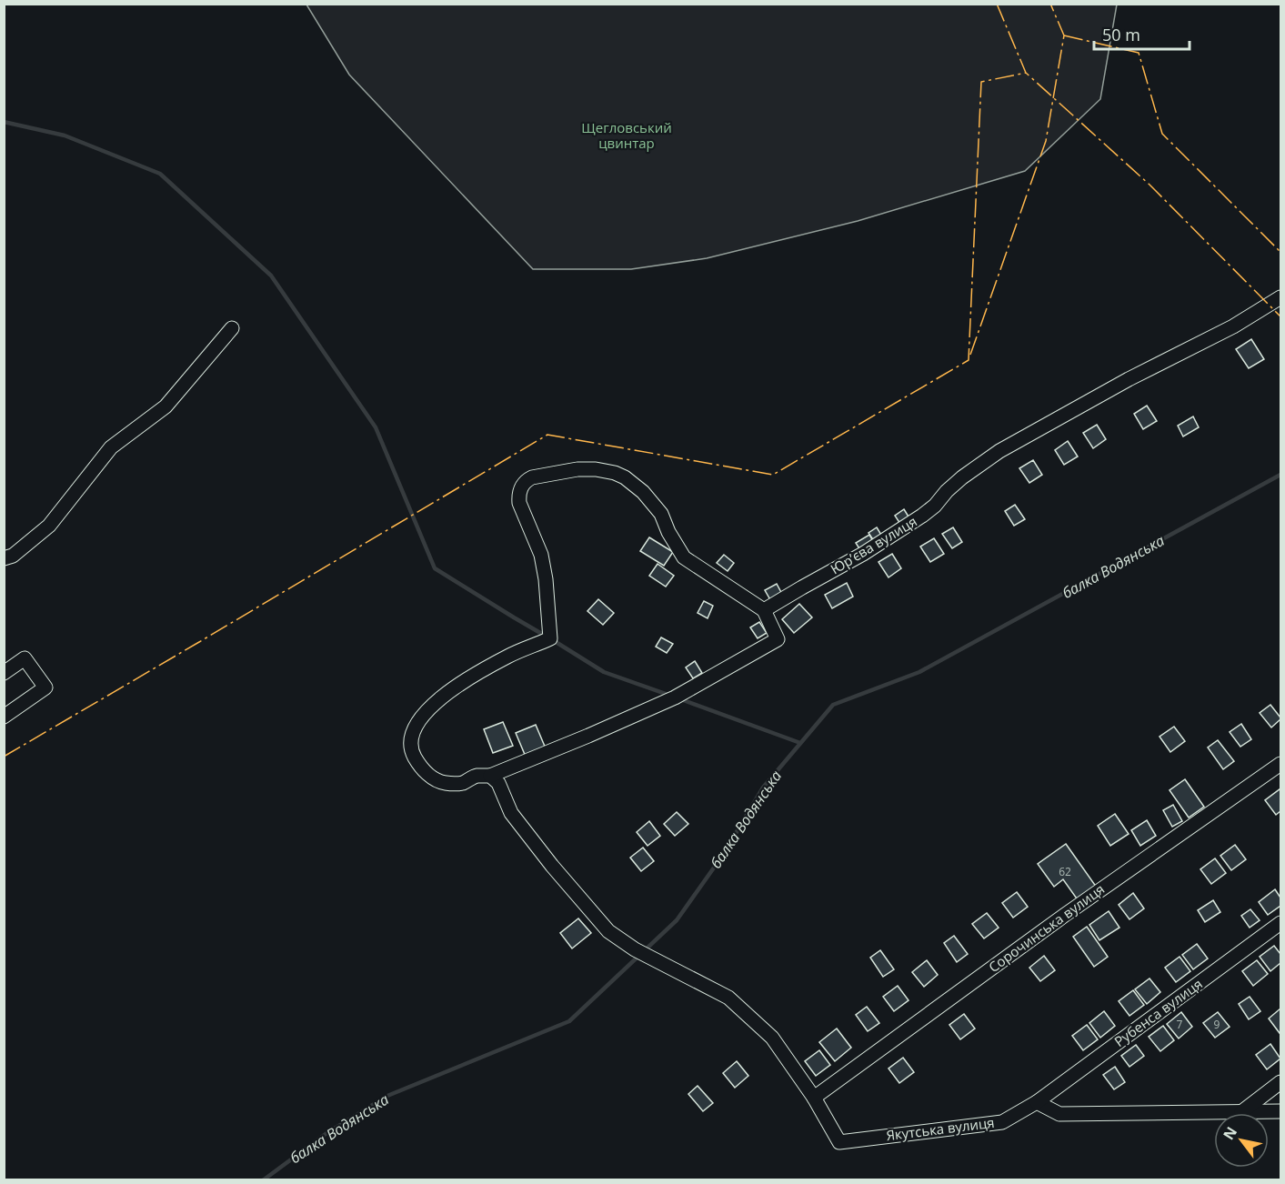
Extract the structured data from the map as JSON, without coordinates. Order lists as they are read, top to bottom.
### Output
{
  "streets": {
    "street": [
      "Юр’єва вулиця",
      "Сорочинська вулиця",
      "Рубенса вулиця",
      "Якутська вулиця"
    ]
  },
  "crossings": [
    ["Сорочинська вулиця", "Якутська вулиця"],
    ["Рубенса вулиця", "Якутська вулиця"]
  ],
  "water": ["балка Водянська"],
  "parks": ["Щегловський цвинтар"],
  "house_numbers": ["62", "7", "9"],
  "scale_bar": "50 m",
  "north": "top left"
}
